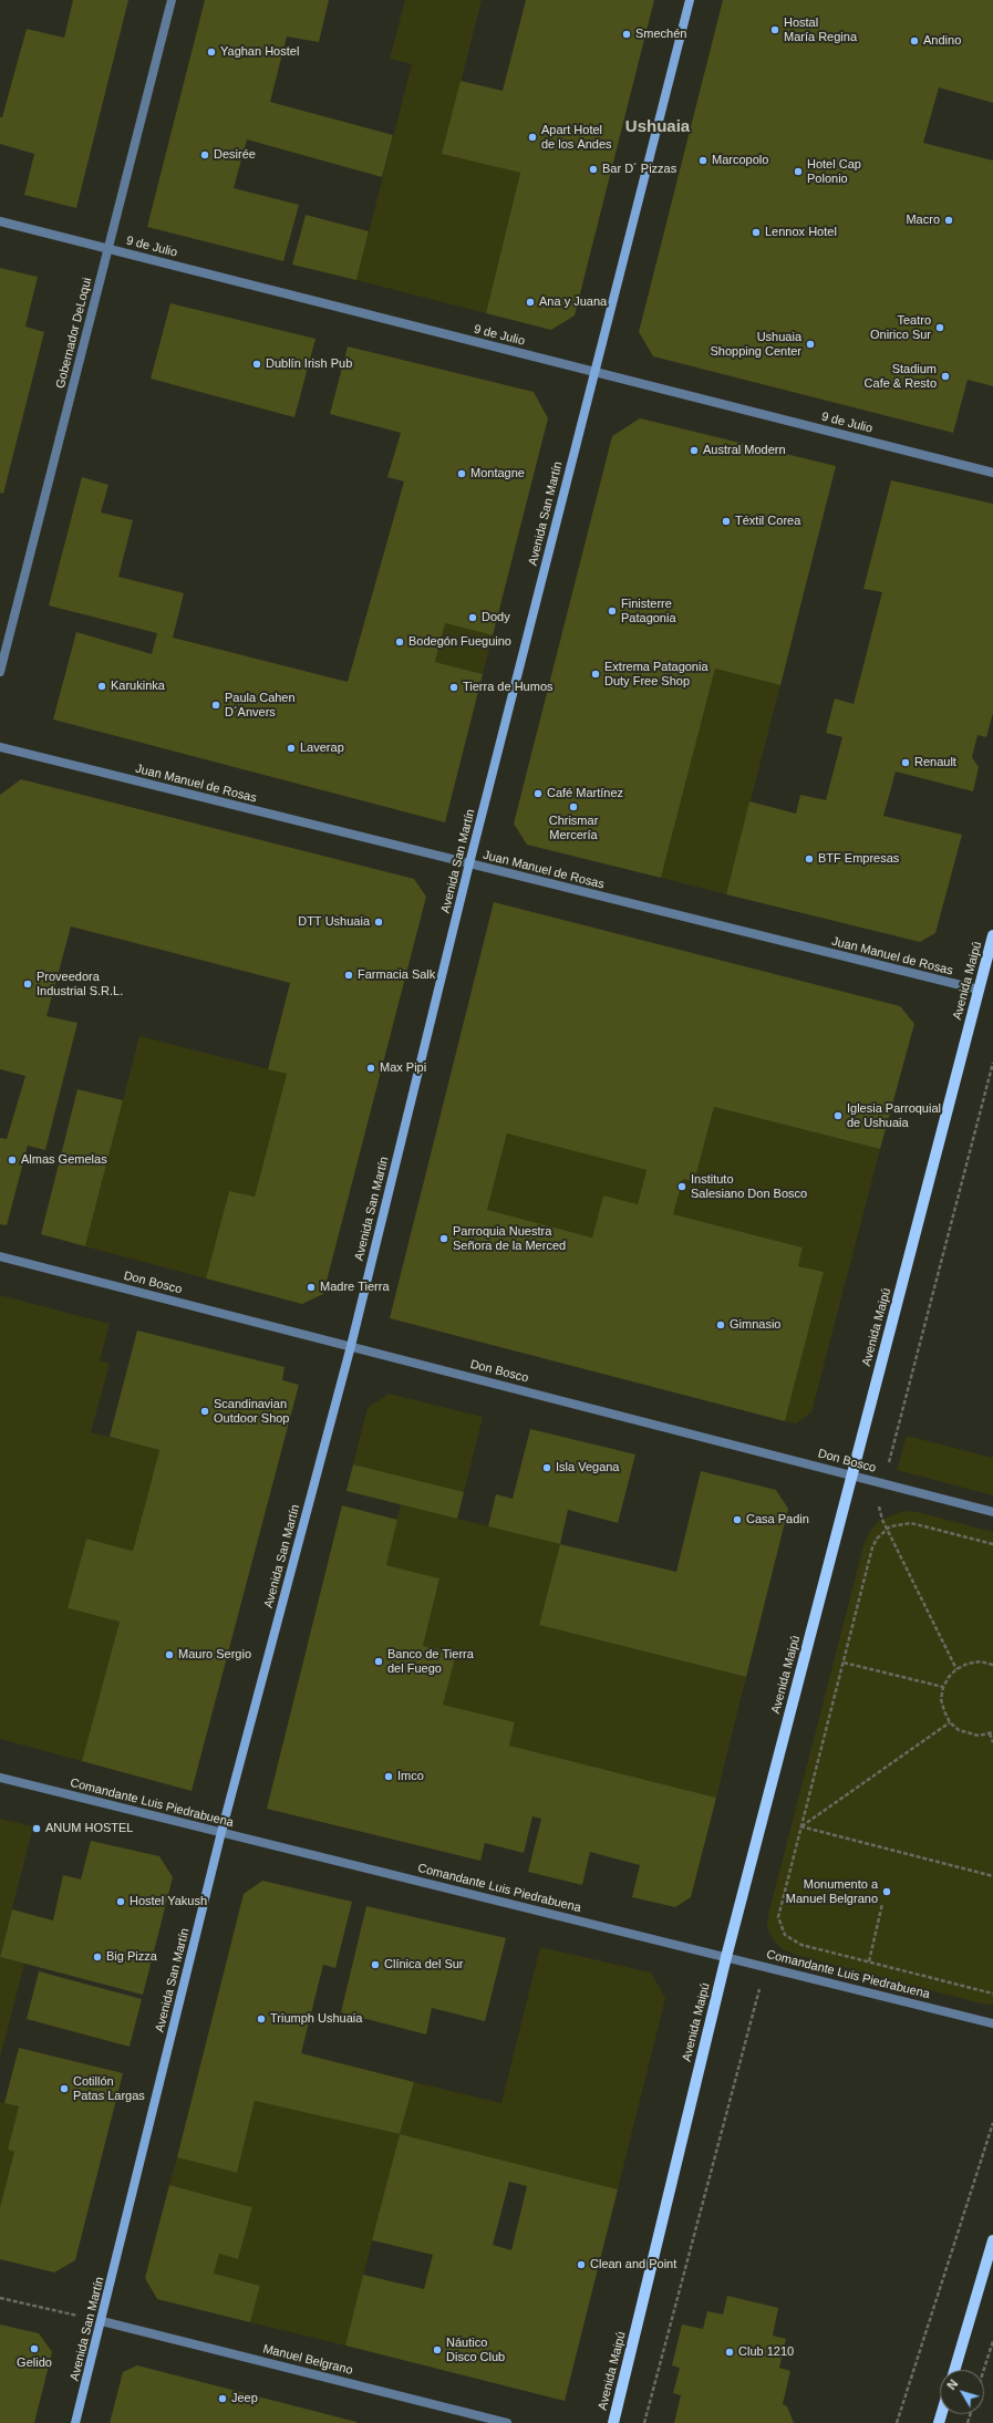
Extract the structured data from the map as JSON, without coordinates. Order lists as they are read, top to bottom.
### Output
{
  "streets": {
    "main road": ["Avenida San Martín", "Avenida Maipú"],
    "street": [
      "9 de Julio",
      "Gobernador DeLoqui",
      "Juan Manuel de Rosas",
      "Don Bosco",
      "Comandante Luis Piedrabuena",
      "Manuel Belgrano"
    ]
  },
  "crossings": [
    ["9 de Julio", "Gobernador DeLoqui"],
    ["9 de Julio", "Avenida San Martín"],
    ["Avenida San Martín", "Juan Manuel de Rosas"],
    ["Avenida San Martín", "Don Bosco"],
    ["Avenida San Martín", "Comandante Luis Piedrabuena"],
    ["Avenida San Martín", "Manuel Belgrano"],
    ["Juan Manuel de Rosas", "Avenida Maipú"],
    ["Avenida Maipú", "Don Bosco"],
    ["Avenida Maipú", "Comandante Luis Piedrabuena"]
  ],
  "districts": ["Ushuaia"],
  "places": [
    "Hostal María Regina",
    "Smechén",
    "Andino",
    "Yaghan Hostel",
    "Apart Hotel de los Andes",
    "Desirée",
    "Marcopolo",
    "Bar D´ Pizzas",
    "Hotel Cap Polonio",
    "Macro",
    "Lennox Hotel",
    "Ana y Juana",
    "Teatro Onirico Sur",
    "Ushuaia Shopping Center",
    "Dublín Irish Pub",
    "Stadium Cafe & Resto",
    "Austral Modern",
    "Montagne",
    "Téxtil Corea",
    "Finisterre Patagonia",
    "Dody",
    "Bodegón Fueguino",
    "Extrema Patagonia Duty Free Shop",
    "Karukinka",
    "Tierra de Humos",
    "Paula Cahen D´Anvers",
    "Laverap",
    "Renault",
    "Café Martínez",
    "Chrismar Mercería",
    "BTF Empresas",
    "DTT Ushuaia",
    "Farmacia Salk",
    "Proveedora Industrial S.R.L.",
    "Max Pipi",
    "Iglesia Parroquial de Ushuaia",
    "Almas Gemelas",
    "Instituto Salesiano Don Bosco",
    "Parroquia Nuestra Señora de la Merced",
    "Madre Tierra",
    "Gimnasio",
    "Scandinavian Outdoor Shop",
    "Isla Vegana",
    "Casa Padin",
    "Mauro Sergio",
    "Banco de Tierra del Fuego",
    "Imco",
    "ANUM HOSTEL",
    "Monumento a Manuel Belgrano",
    "Hostel Yakush",
    "Big Pizza",
    "Clínica del Sur",
    "Triumph Ushuaia",
    "Cotillón Patas Largas",
    "Clean and Point",
    "Gelido",
    "Náutico Disco Club",
    "Club 1210",
    "Jeep"
  ],
  "north": "top left"
}
